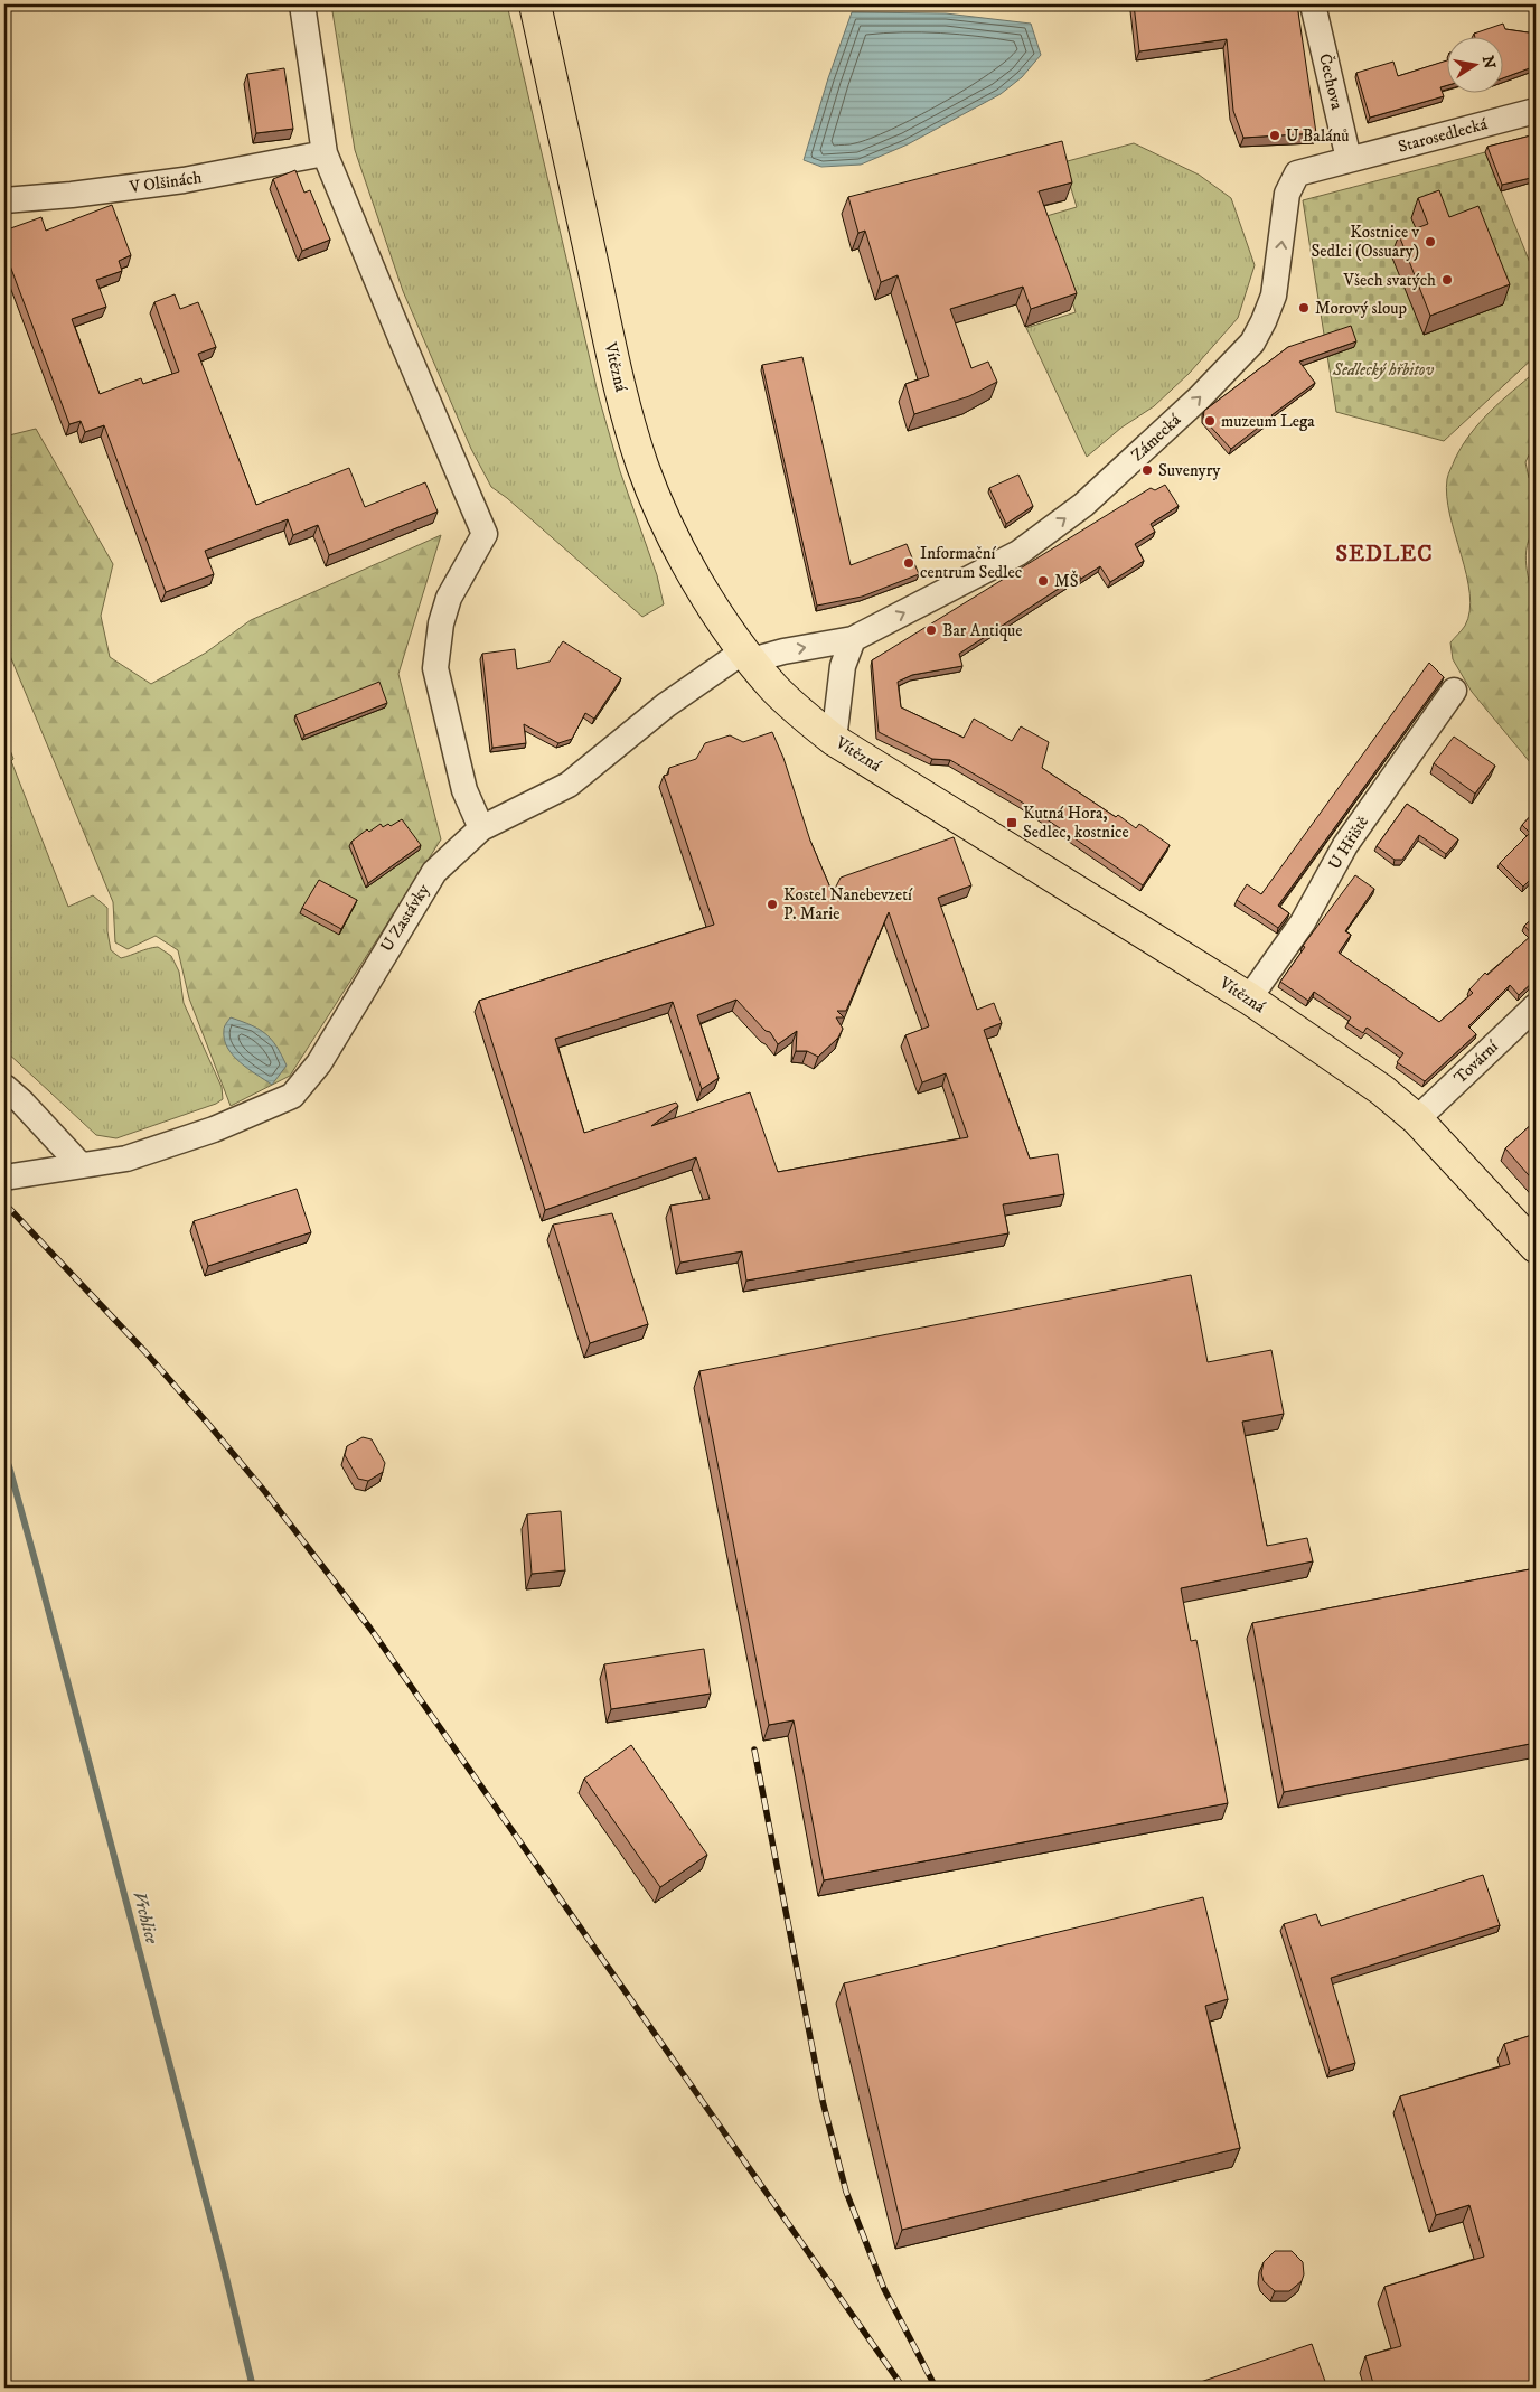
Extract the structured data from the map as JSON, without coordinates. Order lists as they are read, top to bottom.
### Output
{
  "streets": {
    "main road": ["Vítězná"],
    "street": [
      "Čechova",
      "Starosedlecká",
      "V Olšinách",
      "Zámecká",
      "U Hřiště",
      "U Zastávky",
      "Tovární"
    ]
  },
  "crossings": [
    ["Čechova", "Starosedlecká"],
    ["Čechova", "Zámecká"],
    ["Starosedlecká", "Zámecká"],
    ["Vítězná", "Zámecká"],
    ["Vítězná", "U Hřiště"],
    ["Vítězná", "U Zastávky"],
    ["Vítězná", "Tovární"],
    ["Zámecká", "U Zastávky"]
  ],
  "one_way": ["Zámecká"],
  "districts": ["SEDLEC"],
  "water": ["Vrchlice"],
  "parks": ["Sedlecký hřbitov"],
  "places": {
    "other": [
      "U Balánů",
      "Kostnice v Sedlci (Ossuary)",
      "Všech svatých",
      "Morový sloup",
      "muzeum Lega",
      "Suvenyry",
      "Informační centrum Sedlec",
      "MŠ",
      "Bar Antique",
      "Kostel Nanebevzetí P. Marie"
    ],
    "transit": ["Kutná Hora, Sedlec, kostnice"]
  },
  "north": "right"
}
